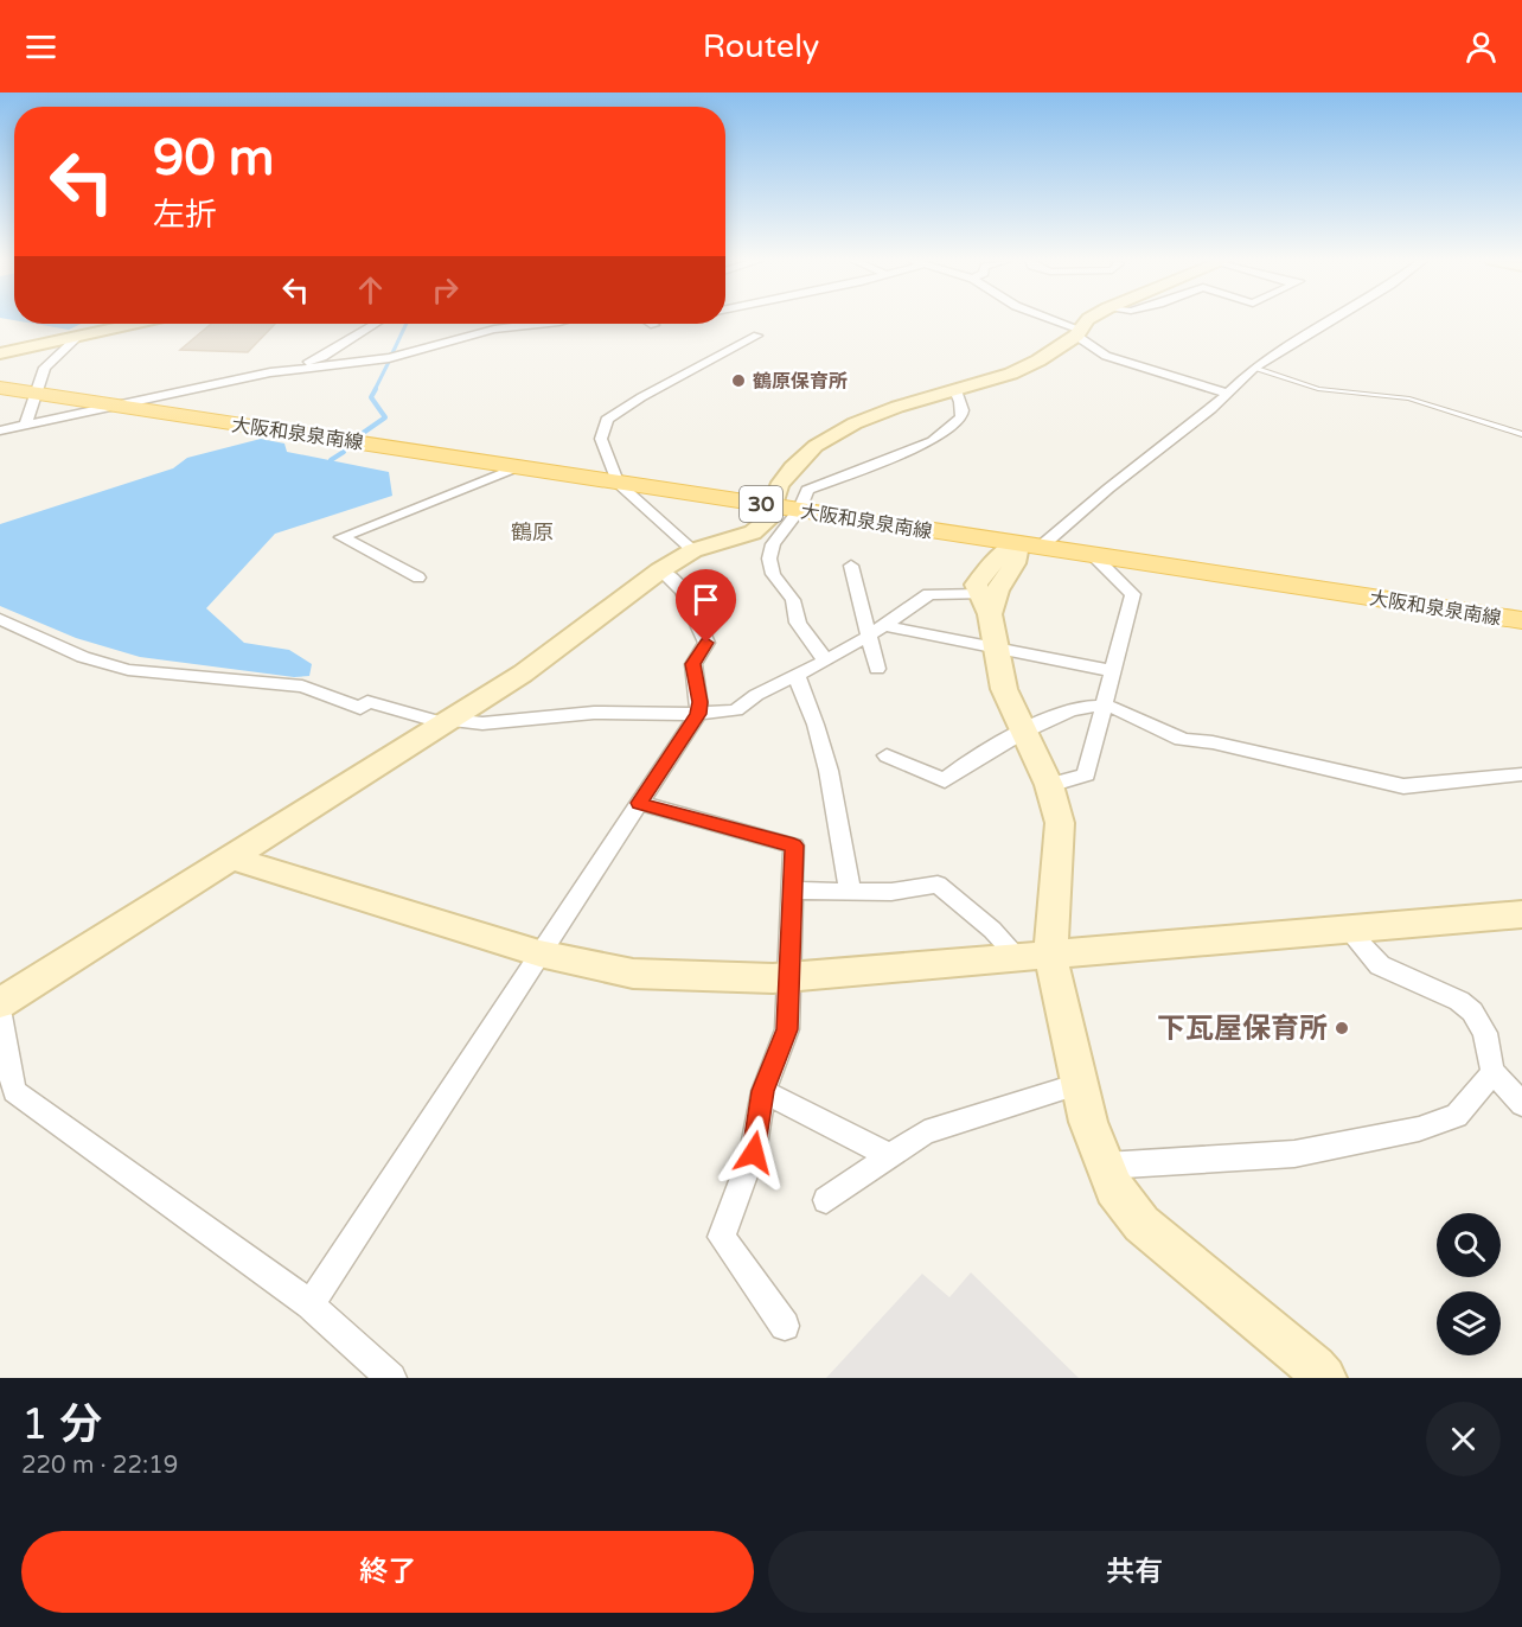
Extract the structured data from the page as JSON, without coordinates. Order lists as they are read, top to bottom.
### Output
{
  "streets": {
    "main road": ["大阪和泉泉南線", "30"]
  },
  "districts": ["鶴原"],
  "places": ["鶴原保育所", "下瓦屋保育所"],
  "page": {
    "header": "Routely",
    "turn": ["90 m", "左折"],
    "heading": ["1 分", "220 m · 22:19"],
    "buttons": ["終了", "共有"]
  }
}
